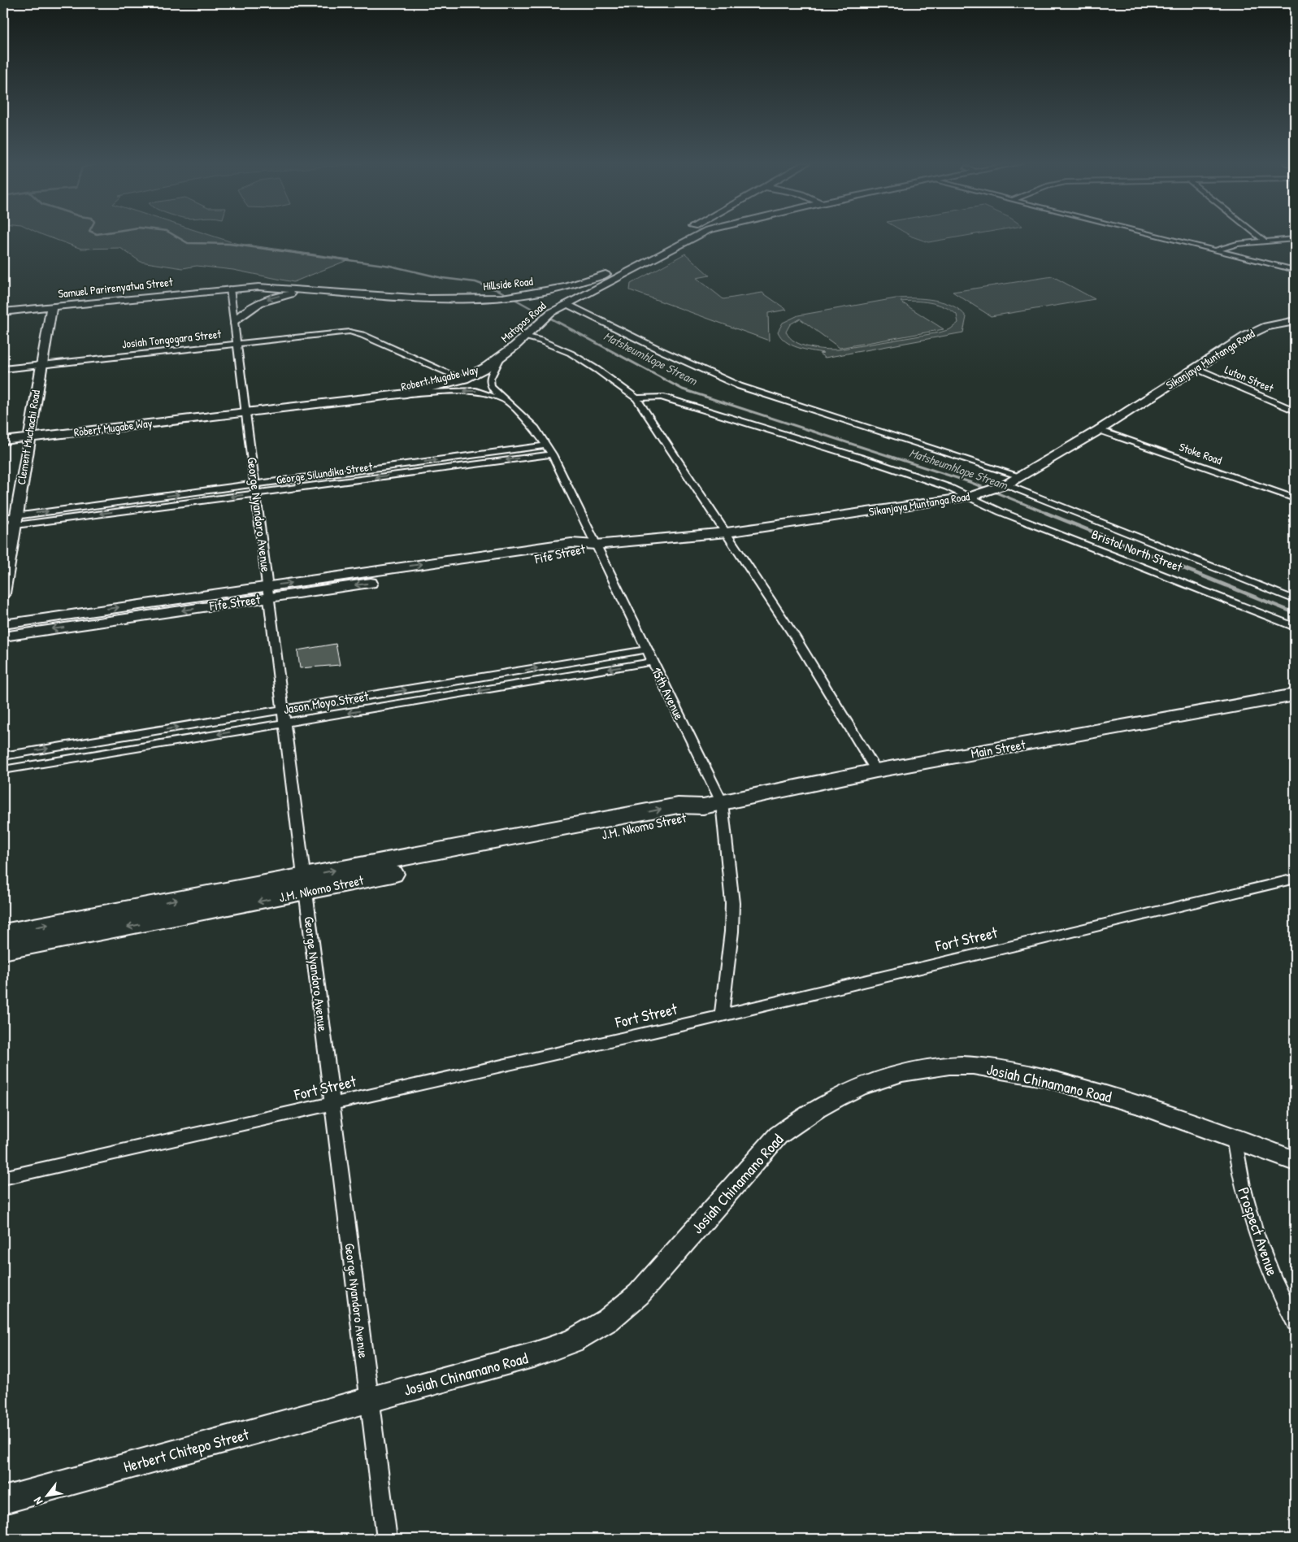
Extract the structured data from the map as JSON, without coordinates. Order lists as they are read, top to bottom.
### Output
{
  "streets": {
    "highway": ["Main Street", "J.M. Nkomo Street"],
    "street": [
      "Hillside Road",
      "Samuel Parirenyatwa Street",
      "Matopos Road",
      "Josiah Tongogara Street",
      "Sikanjaya Muntanga Road",
      "Robert Mugabe Way",
      "Luton Street",
      "Clement Muchachi Road",
      "Stoke Road",
      "George Silundika Street",
      "George Nyandoro Avenue",
      "Bristol North Street",
      "Fife Street",
      "15th Avenue",
      "Jason Moyo Street",
      "Fort Street",
      "Josiah Chinamano Road",
      "Prospect Avenue",
      "Herbert Chitepo Street"
    ]
  },
  "crossings": [
    ["Hillside Road", "Samuel Parirenyatwa Street"],
    ["Hillside Road", "George Nyandoro Avenue"],
    ["Samuel Parirenyatwa Street", "Clement Muchachi Road"],
    ["Samuel Parirenyatwa Street", "George Nyandoro Avenue"],
    ["Matopos Road", "Robert Mugabe Way"],
    ["Matopos Road", "15th Avenue"],
    ["Josiah Tongogara Street", "Robert Mugabe Way"],
    ["Josiah Tongogara Street", "Clement Muchachi Road"],
    ["Josiah Tongogara Street", "George Nyandoro Avenue"],
    ["Sikanjaya Muntanga Road", "Luton Street"],
    ["Sikanjaya Muntanga Road", "Stoke Road"],
    ["Sikanjaya Muntanga Road", "Bristol North Street"],
    ["Sikanjaya Muntanga Road", "Fife Street"],
    ["Sikanjaya Muntanga Road", "15th Avenue"],
    ["Robert Mugabe Way", "Clement Muchachi Road"],
    ["Robert Mugabe Way", "George Nyandoro Avenue"],
    ["Robert Mugabe Way", "15th Avenue"],
    ["Clement Muchachi Road", "George Silundika Street"],
    ["George Silundika Street", "George Nyandoro Avenue"],
    ["George Silundika Street", "15th Avenue"],
    ["George Nyandoro Avenue", "Fife Street"],
    ["George Nyandoro Avenue", "Jason Moyo Street"],
    ["George Nyandoro Avenue", "J.M. Nkomo Street"],
    ["George Nyandoro Avenue", "Fort Street"],
    ["George Nyandoro Avenue", "Josiah Chinamano Road"],
    ["George Nyandoro Avenue", "Herbert Chitepo Street"],
    ["Fife Street", "15th Avenue"],
    ["15th Avenue", "Jason Moyo Street"],
    ["15th Avenue", "Main Street"],
    ["15th Avenue", "J.M. Nkomo Street"],
    ["15th Avenue", "Fort Street"],
    ["Main Street", "J.M. Nkomo Street"],
    ["Josiah Chinamano Road", "Prospect Avenue"],
    ["Josiah Chinamano Road", "Herbert Chitepo Street"]
  ],
  "water": ["Matsheumhlope Stream"],
  "north": "bottom left"
}
